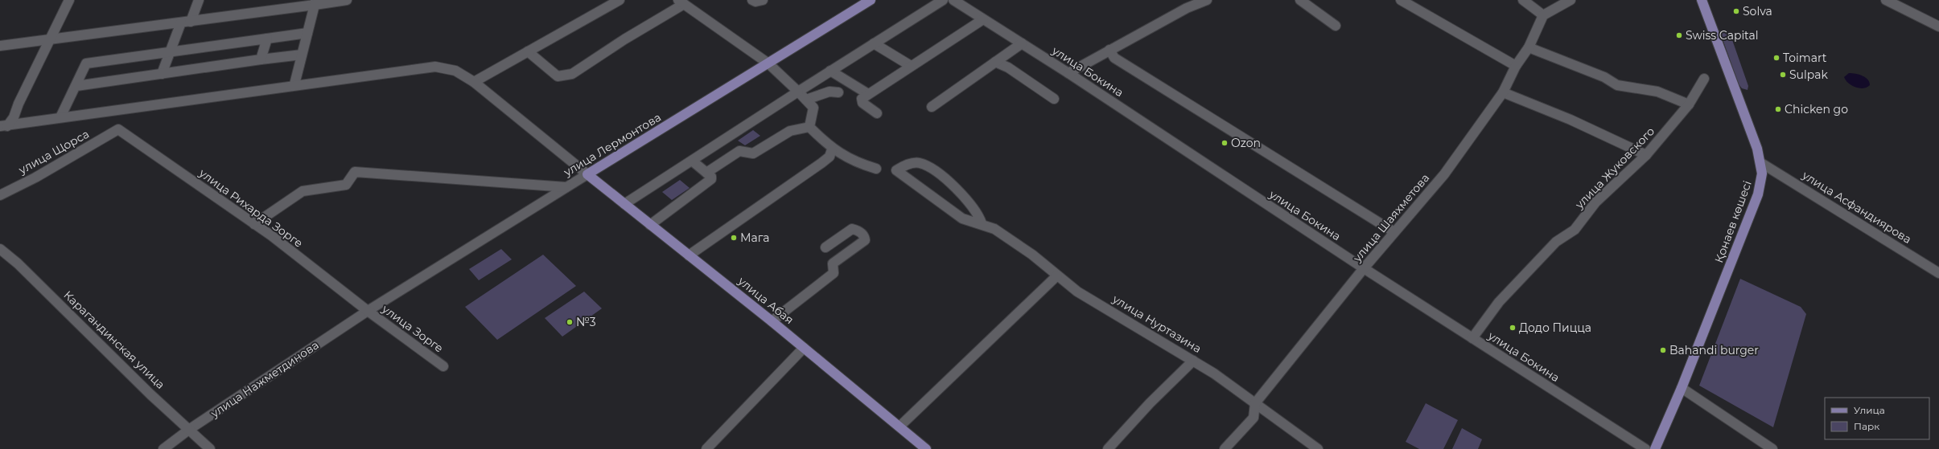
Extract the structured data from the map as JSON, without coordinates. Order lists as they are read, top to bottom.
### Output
{
  "streets": {
    "main road": ["улица Лермонтова", "Қонаев көшесі", "улица Абая"],
    "street": [
      "улица Бокина",
      "улица Щорса",
      "улица Жуковского",
      "улица Асфандиярова",
      "улица Рихарда Зорге",
      "улица Шаяхметова",
      "улица Нуртазина",
      "улица Зорге",
      "Карагандинская улица",
      "улица Нажметдинова"
    ]
  },
  "crossings": [
    ["улица Бокина", "улица Жуковского"],
    ["улица Бокина", "улица Шаяхметова"],
    ["улица Лермонтова", "улица Рихарда Зорге"],
    ["улица Лермонтова", "улица Абая"],
    ["улица Лермонтова", "улица Зорге"],
    ["улица Лермонтова", "улица Нажметдинова"],
    ["улица Щорса", "улица Рихарда Зорге"],
    ["улица Асфандиярова", "Қонаев көшесі"],
    ["улица Рихарда Зорге", "улица Зорге"],
    ["улица Рихарда Зорге", "улица Нажметдинова"],
    ["улица Шаяхметова", "улица Нуртазина"],
    ["улица Зорге", "улица Нажметдинова"],
    ["Карагандинская улица", "улица Нажметдинова"]
  ],
  "places": [
    "Solva",
    "Swiss Capital",
    "Toimart",
    "Sulpak",
    "Chicken go",
    "Ozon",
    "Мага",
    "№3",
    "Додо Пицца",
    "Bahandi burger"
  ],
  "legend": ["Улица", "Парк"]
}
